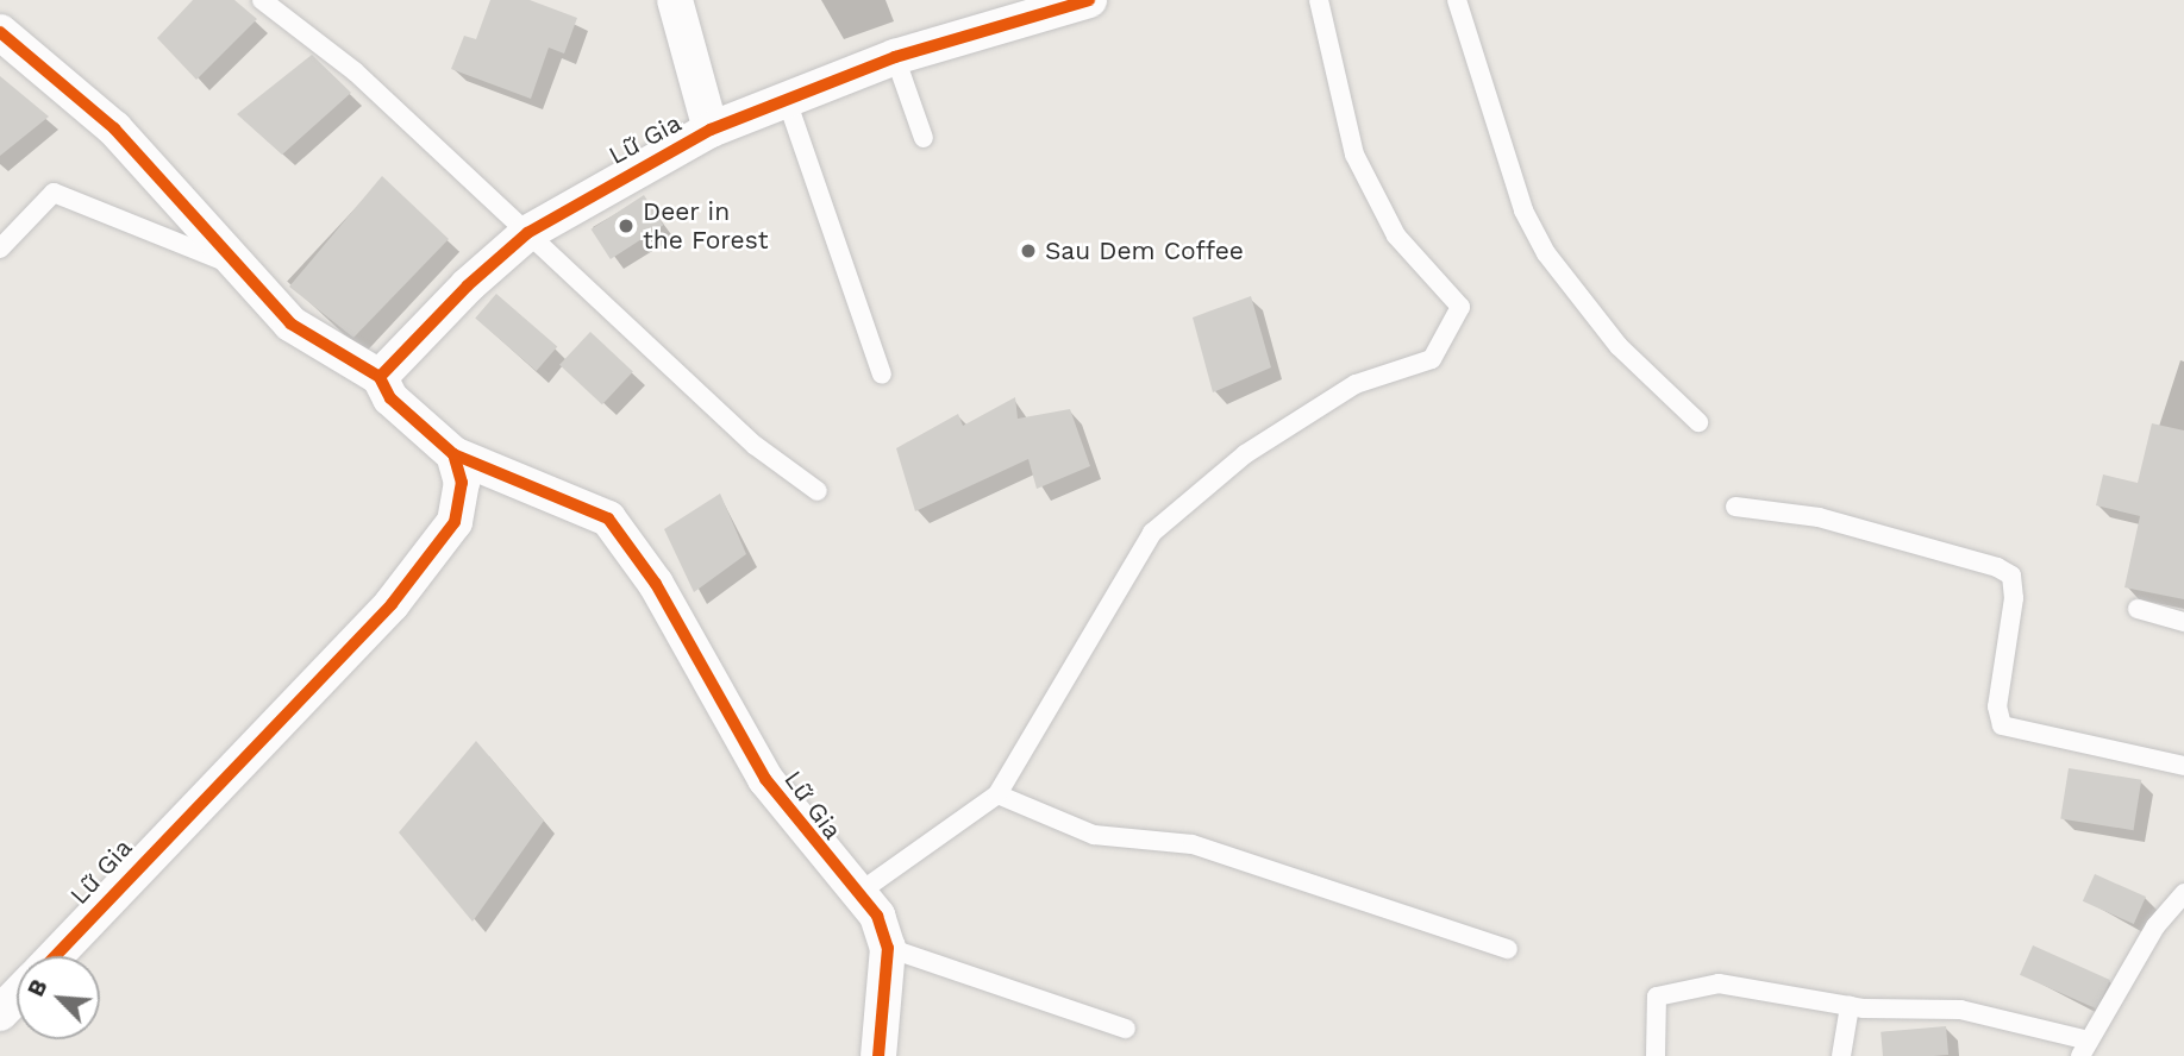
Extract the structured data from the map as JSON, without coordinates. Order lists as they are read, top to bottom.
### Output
{
  "streets": {
    "street": ["Lữ Gia"]
  },
  "places": ["Deer in the Forest", "Sau Dem Coffee"],
  "north": "top left"
}
